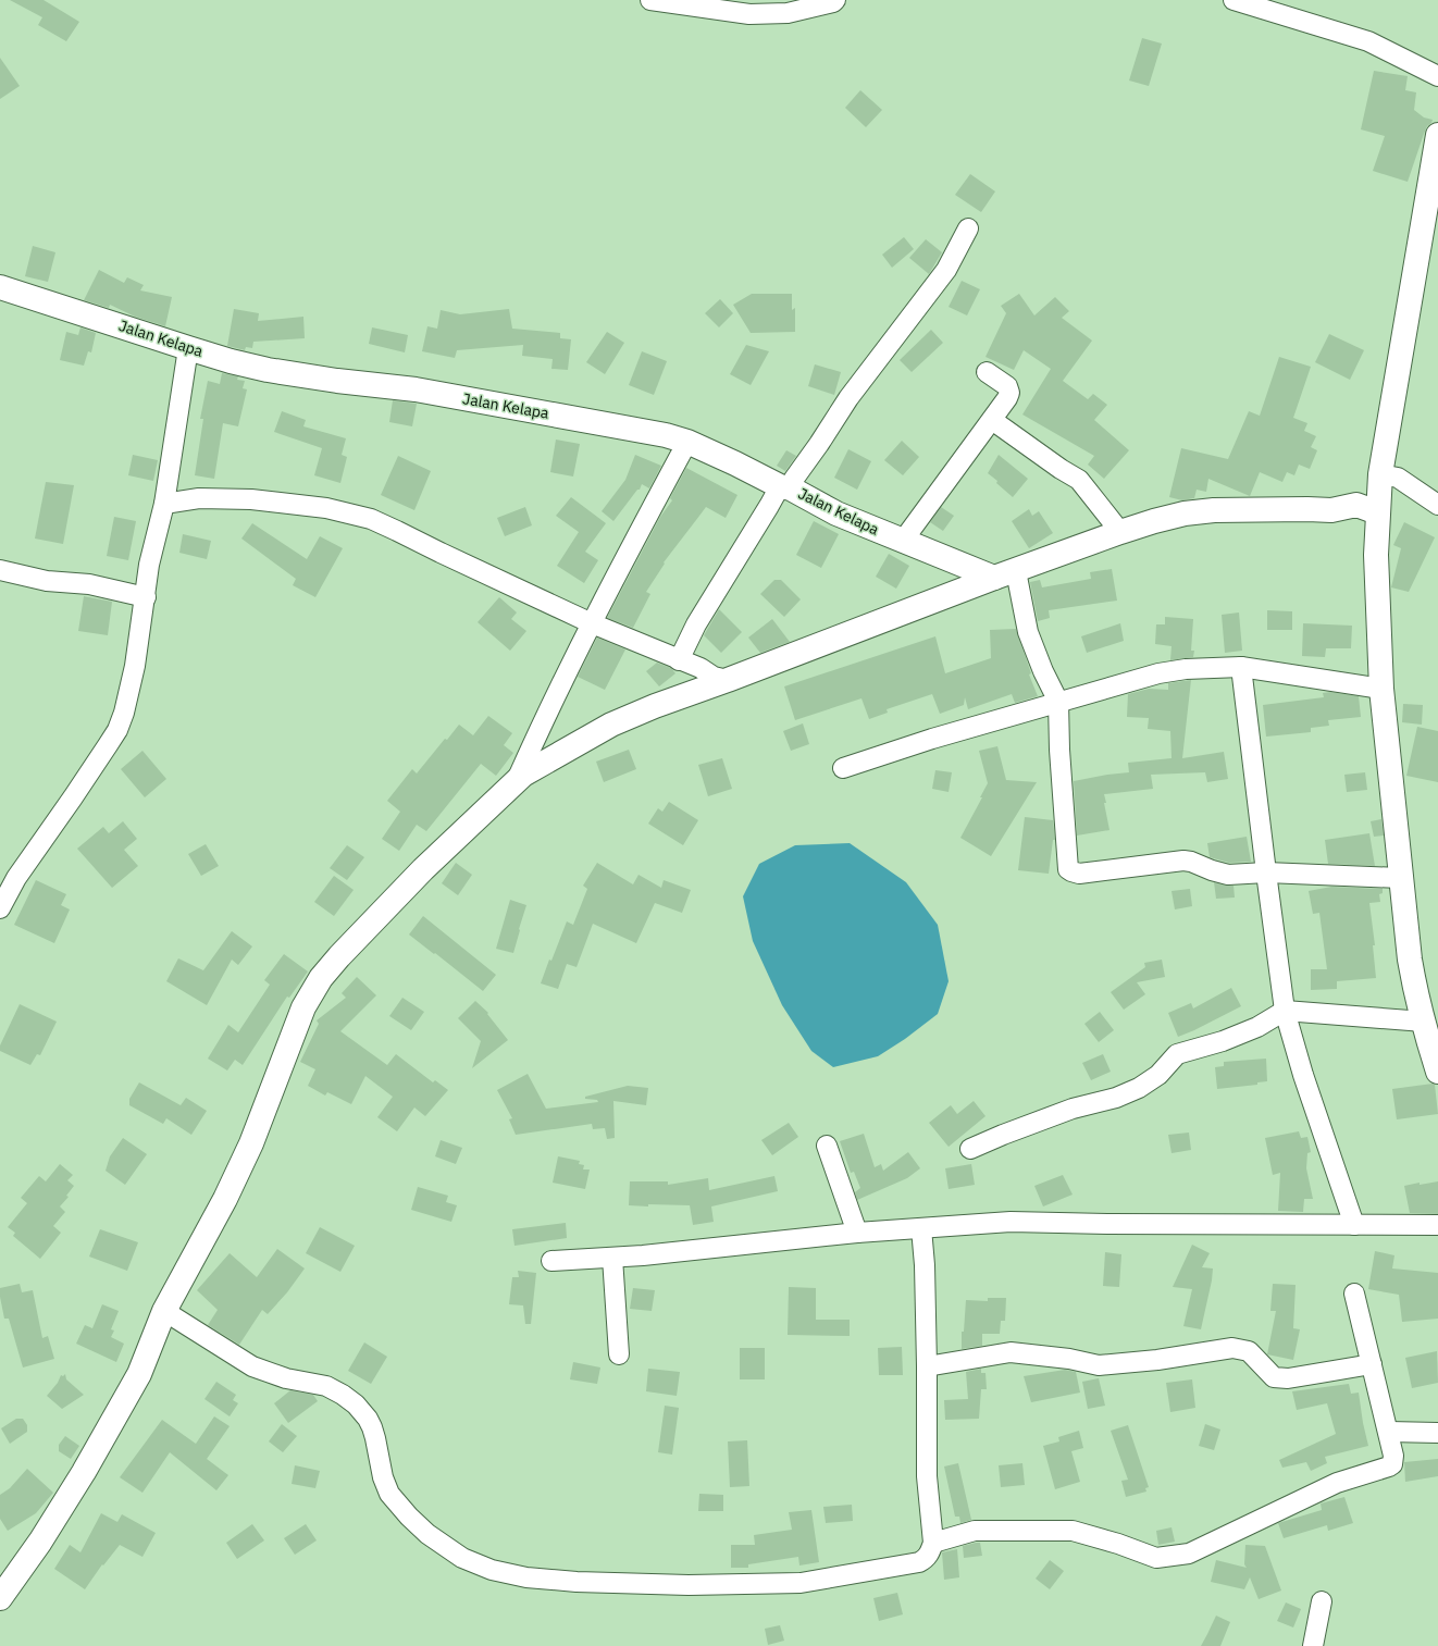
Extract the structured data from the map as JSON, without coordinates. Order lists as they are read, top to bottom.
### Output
{
  "streets": {
    "street": ["Jalan Kelapa"]
  }
}
